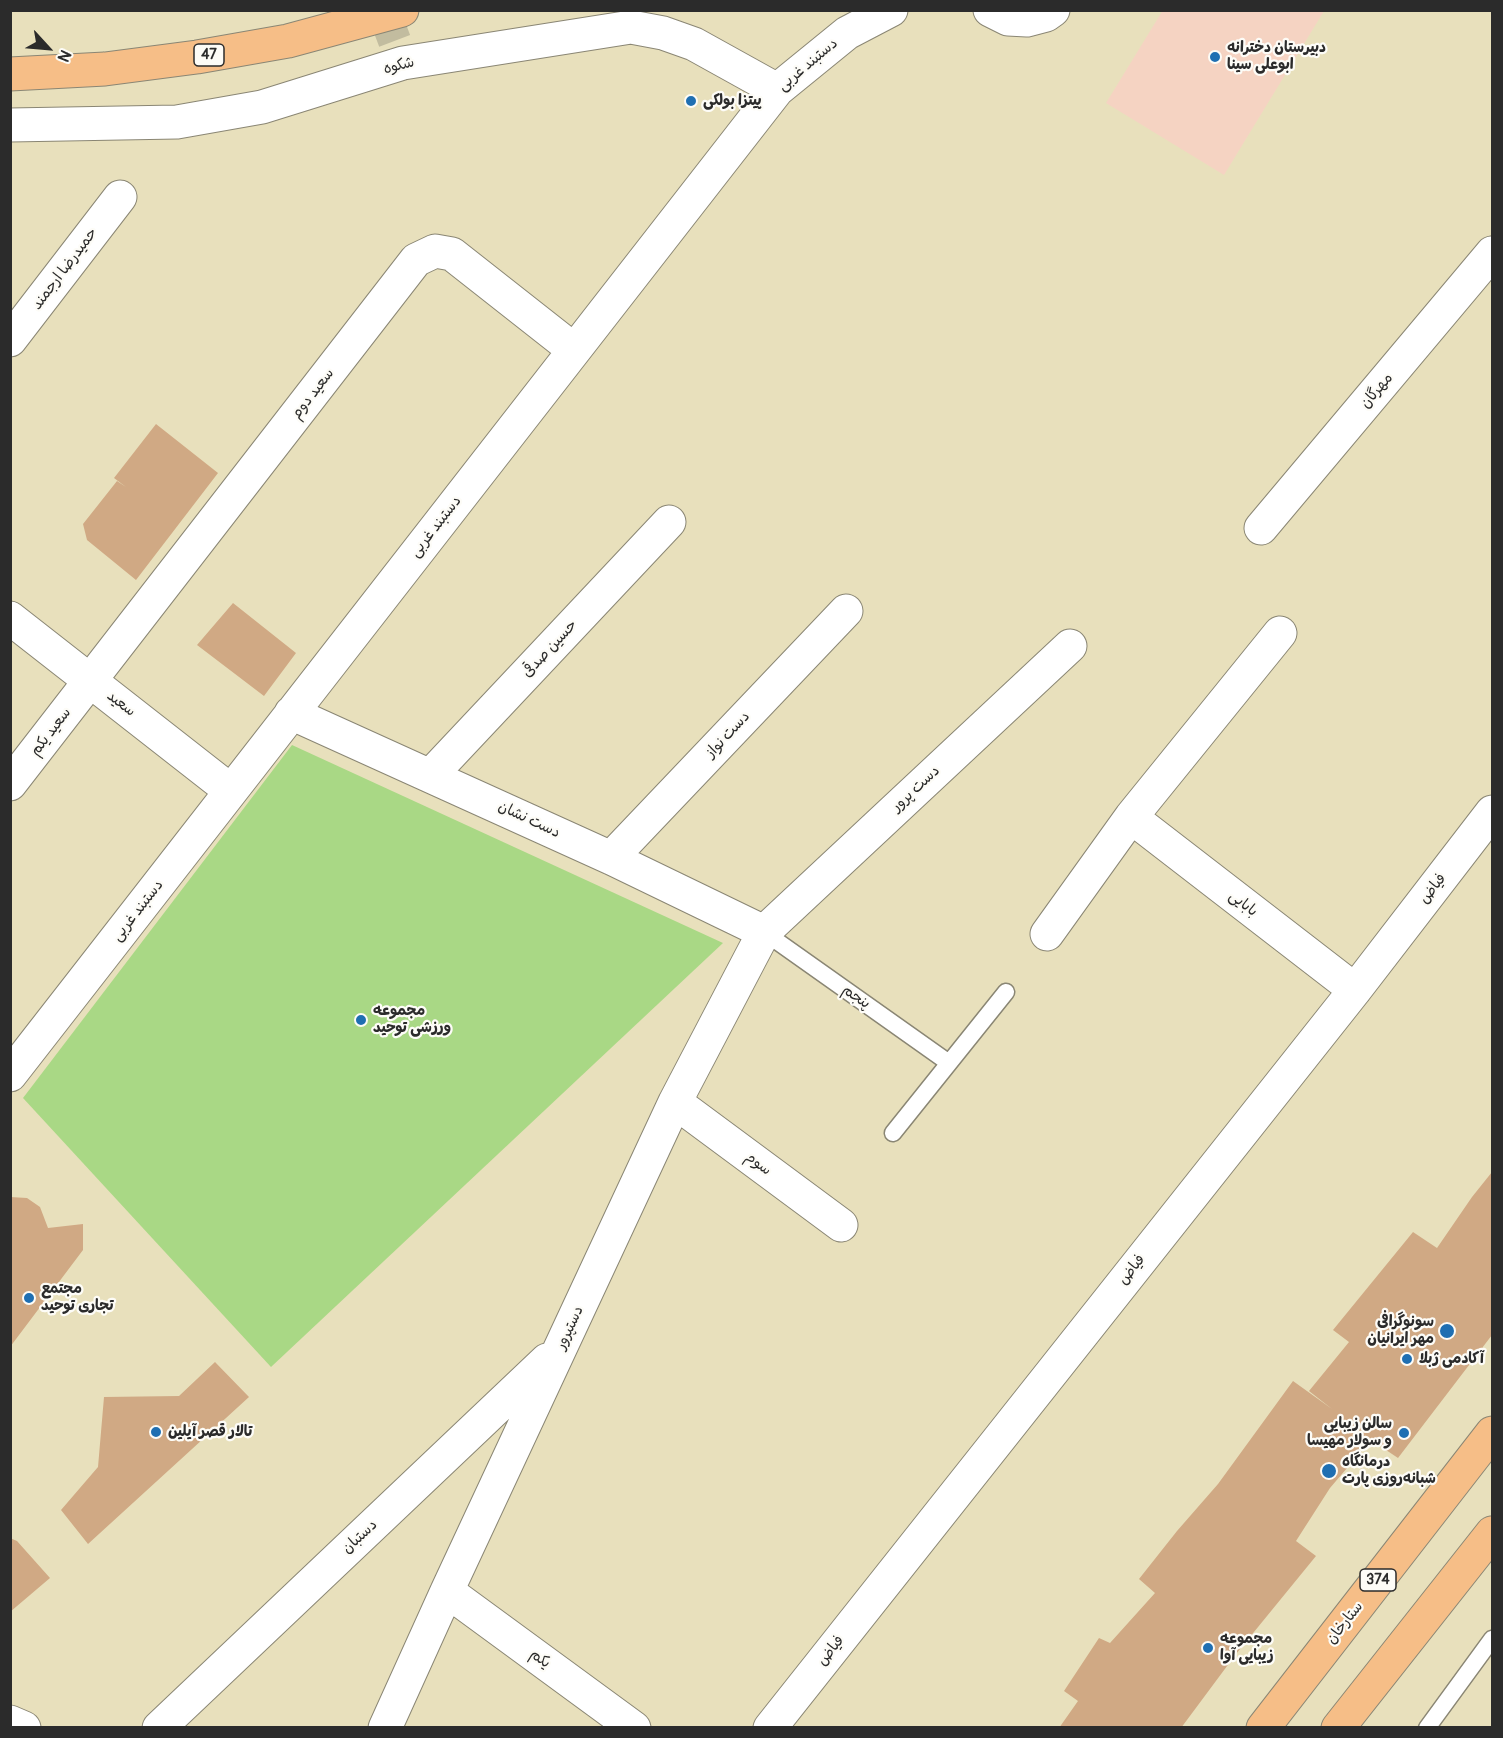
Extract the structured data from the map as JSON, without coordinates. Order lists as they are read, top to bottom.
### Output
{
  "streets": {
    "main road": ["47", "374", "ستارخان"],
    "street": [
      "دستبند غربی",
      "شکوه",
      "حمیدرضا ارجمند",
      "مهرگان",
      "سعید دوم",
      "حسین صدقی",
      "سعید",
      "سعید یکم",
      "دست نواز",
      "دست پرور",
      "دست نشان",
      "فیاض",
      "بابایی",
      "سوم",
      "دستپرور",
      "دستبان",
      "یکم"
    ],
    "lane": ["پنجم"]
  },
  "crossings": [
    ["دستبند غربی", "شکوه"],
    ["دستبند غربی", "سعید دوم"],
    ["دستبند غربی", "سعید"],
    ["دستبند غربی", "دست نشان"],
    ["سعید دوم", "سعید"],
    ["سعید دوم", "سعید یکم"],
    ["حسین صدقی", "دست نشان"],
    ["سعید", "سعید یکم"],
    ["دست نواز", "دست نشان"],
    ["دست پرور", "دست نشان"],
    ["دست پرور", "پنجم"],
    ["دست پرور", "دستپرور"],
    ["دست نشان", "پنجم"],
    ["دست نشان", "دستپرور"],
    ["فیاض", "بابایی"],
    ["پنجم", "دستپرور"],
    ["سوم", "دستپرور"],
    ["دستپرور", "دستبان"],
    ["دستپرور", "یکم"]
  ],
  "places": [
    "دبیرستان دخترانه ابوعلی سینا",
    "پیتزا بولکی",
    "مجموعه ورزشی توحید",
    "مجتمع تجاری توحید",
    "سونوگرافی مهر ایرانیان",
    "آکادمی ژبلا",
    "تالار قصر آیلین",
    "سالن زیبایی و سولار مهیسا",
    "درمانگاه شبانه‌روزی پارت",
    "مجموعه زیبایی آوا"
  ],
  "north": "bottom right"
}
